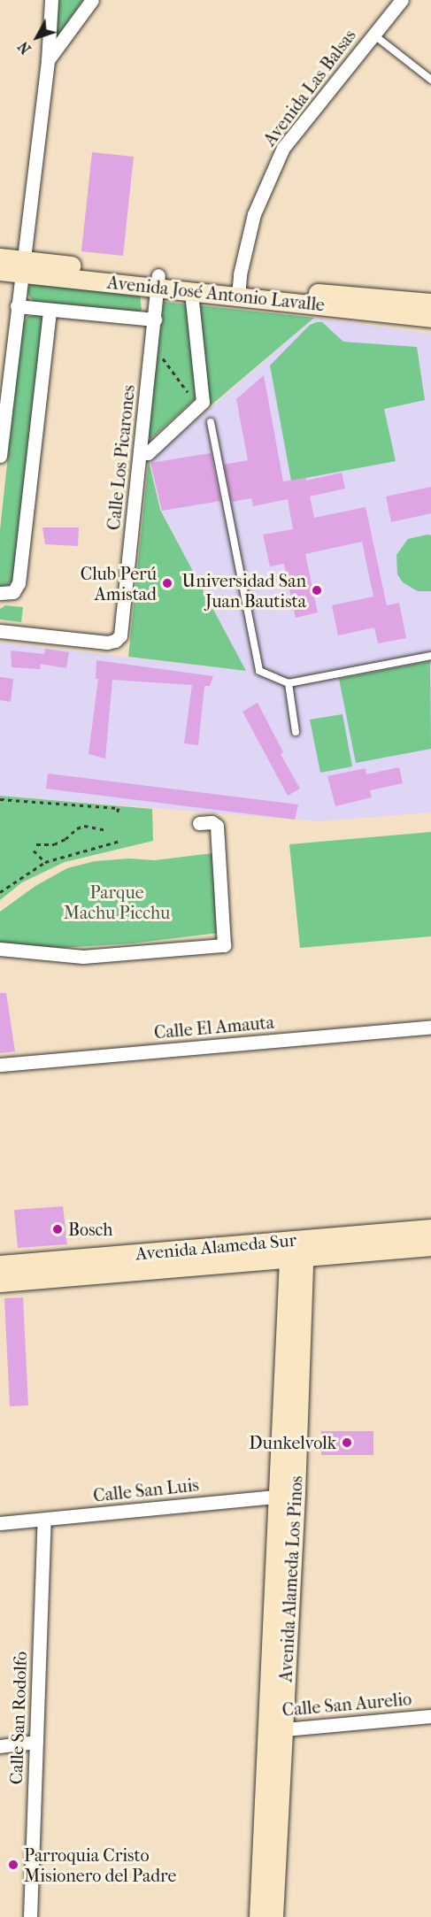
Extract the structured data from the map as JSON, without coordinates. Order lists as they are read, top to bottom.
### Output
{
  "streets": {
    "main road": ["Avenida José Antonio Lavalle", "Avenida Alameda Sur", "Avenida Alameda Los Pinos"],
    "street": [
      "Avenida Las Balsas",
      "Calle Los Picarones",
      "Calle El Amauta",
      "Calle San Luis",
      "Calle San Aurelio",
      "Calle San Rodolfo"
    ]
  },
  "crossings": [
    ["Avenida Las Balsas", "Avenida José Antonio Lavalle"],
    ["Avenida José Antonio Lavalle", "Calle Los Picarones"],
    ["Avenida Alameda Sur", "Avenida Alameda Los Pinos"],
    ["Calle San Luis", "Avenida Alameda Los Pinos"],
    ["Calle San Luis", "Calle San Rodolfo"],
    ["Avenida Alameda Los Pinos", "Calle San Aurelio"]
  ],
  "parks": ["Parque Machu Picchu"],
  "places": [
    "Club Perú Amistad",
    "Universidad San Juan Bautista",
    "Bosch",
    "Dunkelvolk",
    "Parroquia Cristo Misionero del Padre"
  ],
  "north": "bottom left"
}
